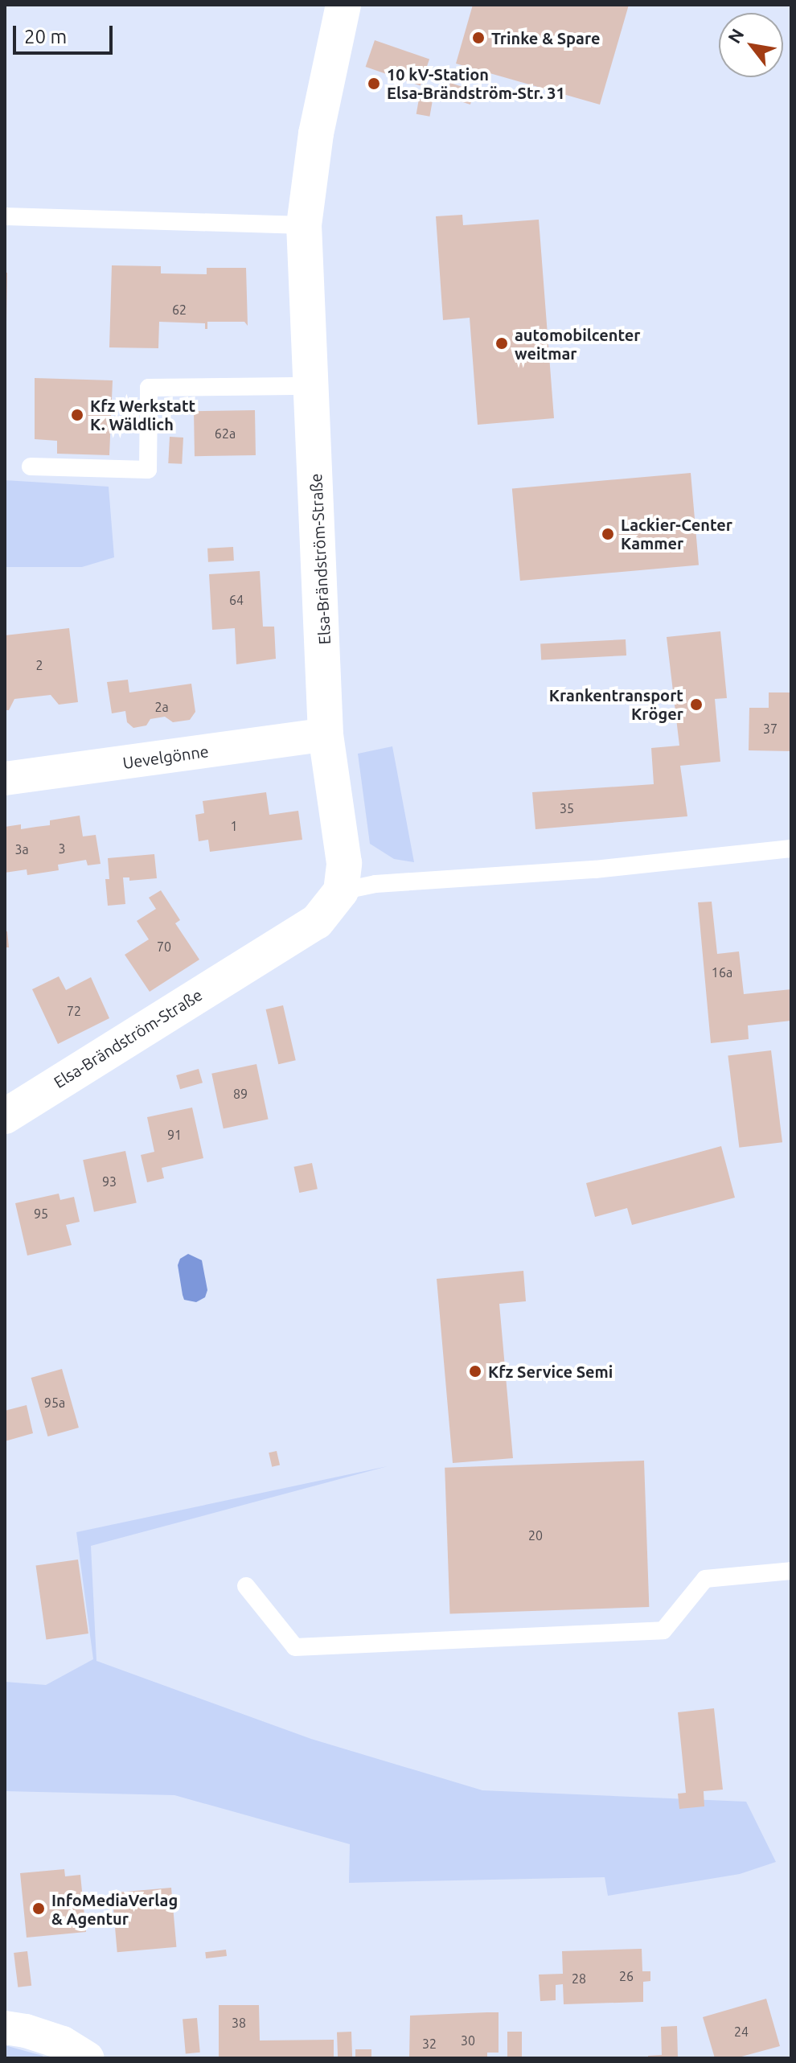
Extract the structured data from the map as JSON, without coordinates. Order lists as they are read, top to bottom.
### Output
{
  "streets": {
    "street": ["Elsa-Brändström-Straße", "Uevelgönne"]
  },
  "crossings": [
    ["Elsa-Brändström-Straße", "Uevelgönne"]
  ],
  "places": [
    "Trinke & Spare",
    "10 kV-Station Elsa-Brändström-Str. 31",
    "automobilcenter weitmar",
    "Kfz Werkstatt K. Wäldlich",
    "Lackier-Center Kammer",
    "Krankentransport Kröger",
    "Kfz Service Semi",
    "InfoMediaVerlag & Agentur"
  ],
  "house_numbers": [
    "62",
    "62a",
    "64",
    "2",
    "2a",
    "37",
    "35",
    "1",
    "3",
    "3a",
    "70",
    "16a",
    "72",
    "89",
    "91",
    "93",
    "95",
    "95a",
    "20",
    "26",
    "28",
    "38",
    "24",
    "30",
    "32"
  ],
  "scale_bar": "20 m",
  "north": "top left"
}
